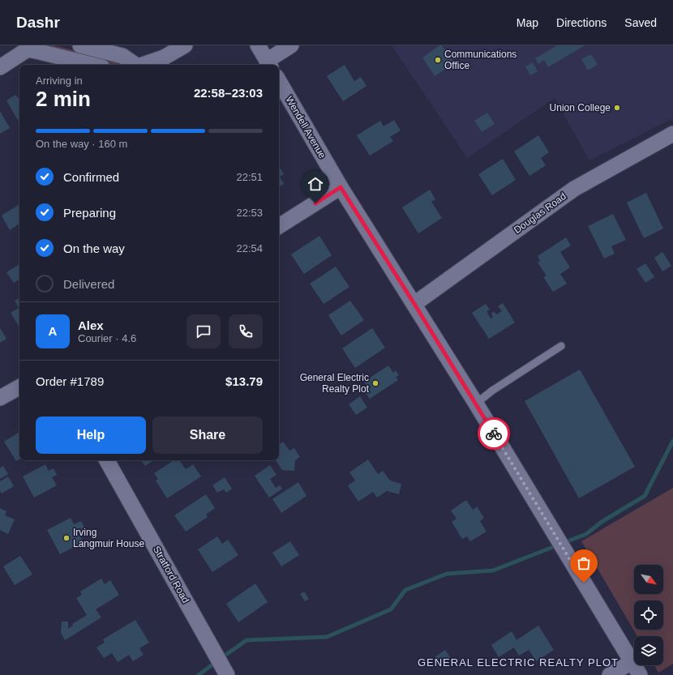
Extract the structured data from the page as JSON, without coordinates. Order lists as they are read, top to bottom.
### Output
{
  "streets": {
    "street": ["Wendell Avenue", "Douglas Road", "Stratford Road"]
  },
  "crossings": [
    ["Wendell Avenue", "Douglas Road"]
  ],
  "districts": ["GENERAL ELECTRIC REALTY PLOT"],
  "places": [
    "Communications Office",
    "Union College",
    "General Electric Realty Plot",
    "Irving Langmuir House"
  ],
  "north": "bottom right",
  "page": {
    "header": "Dashr",
    "nav": ["Map", "Directions", "Saved"],
    "heading": ["2 min", "Arriving in", "22:58–23:03"],
    "panel": [
      "Alex",
      "Courier · 4.6",
      "Order #1789",
      "$13.79"
    ],
    "bar": "On the way · 160 m",
    "list": [
      ["Confirmed", "22:51"],
      ["Preparing", "22:53"],
      ["On the way", "22:54"],
      "Delivered"
    ],
    "round": "A",
    "buttons": ["Help", "Share"]
  }
}
